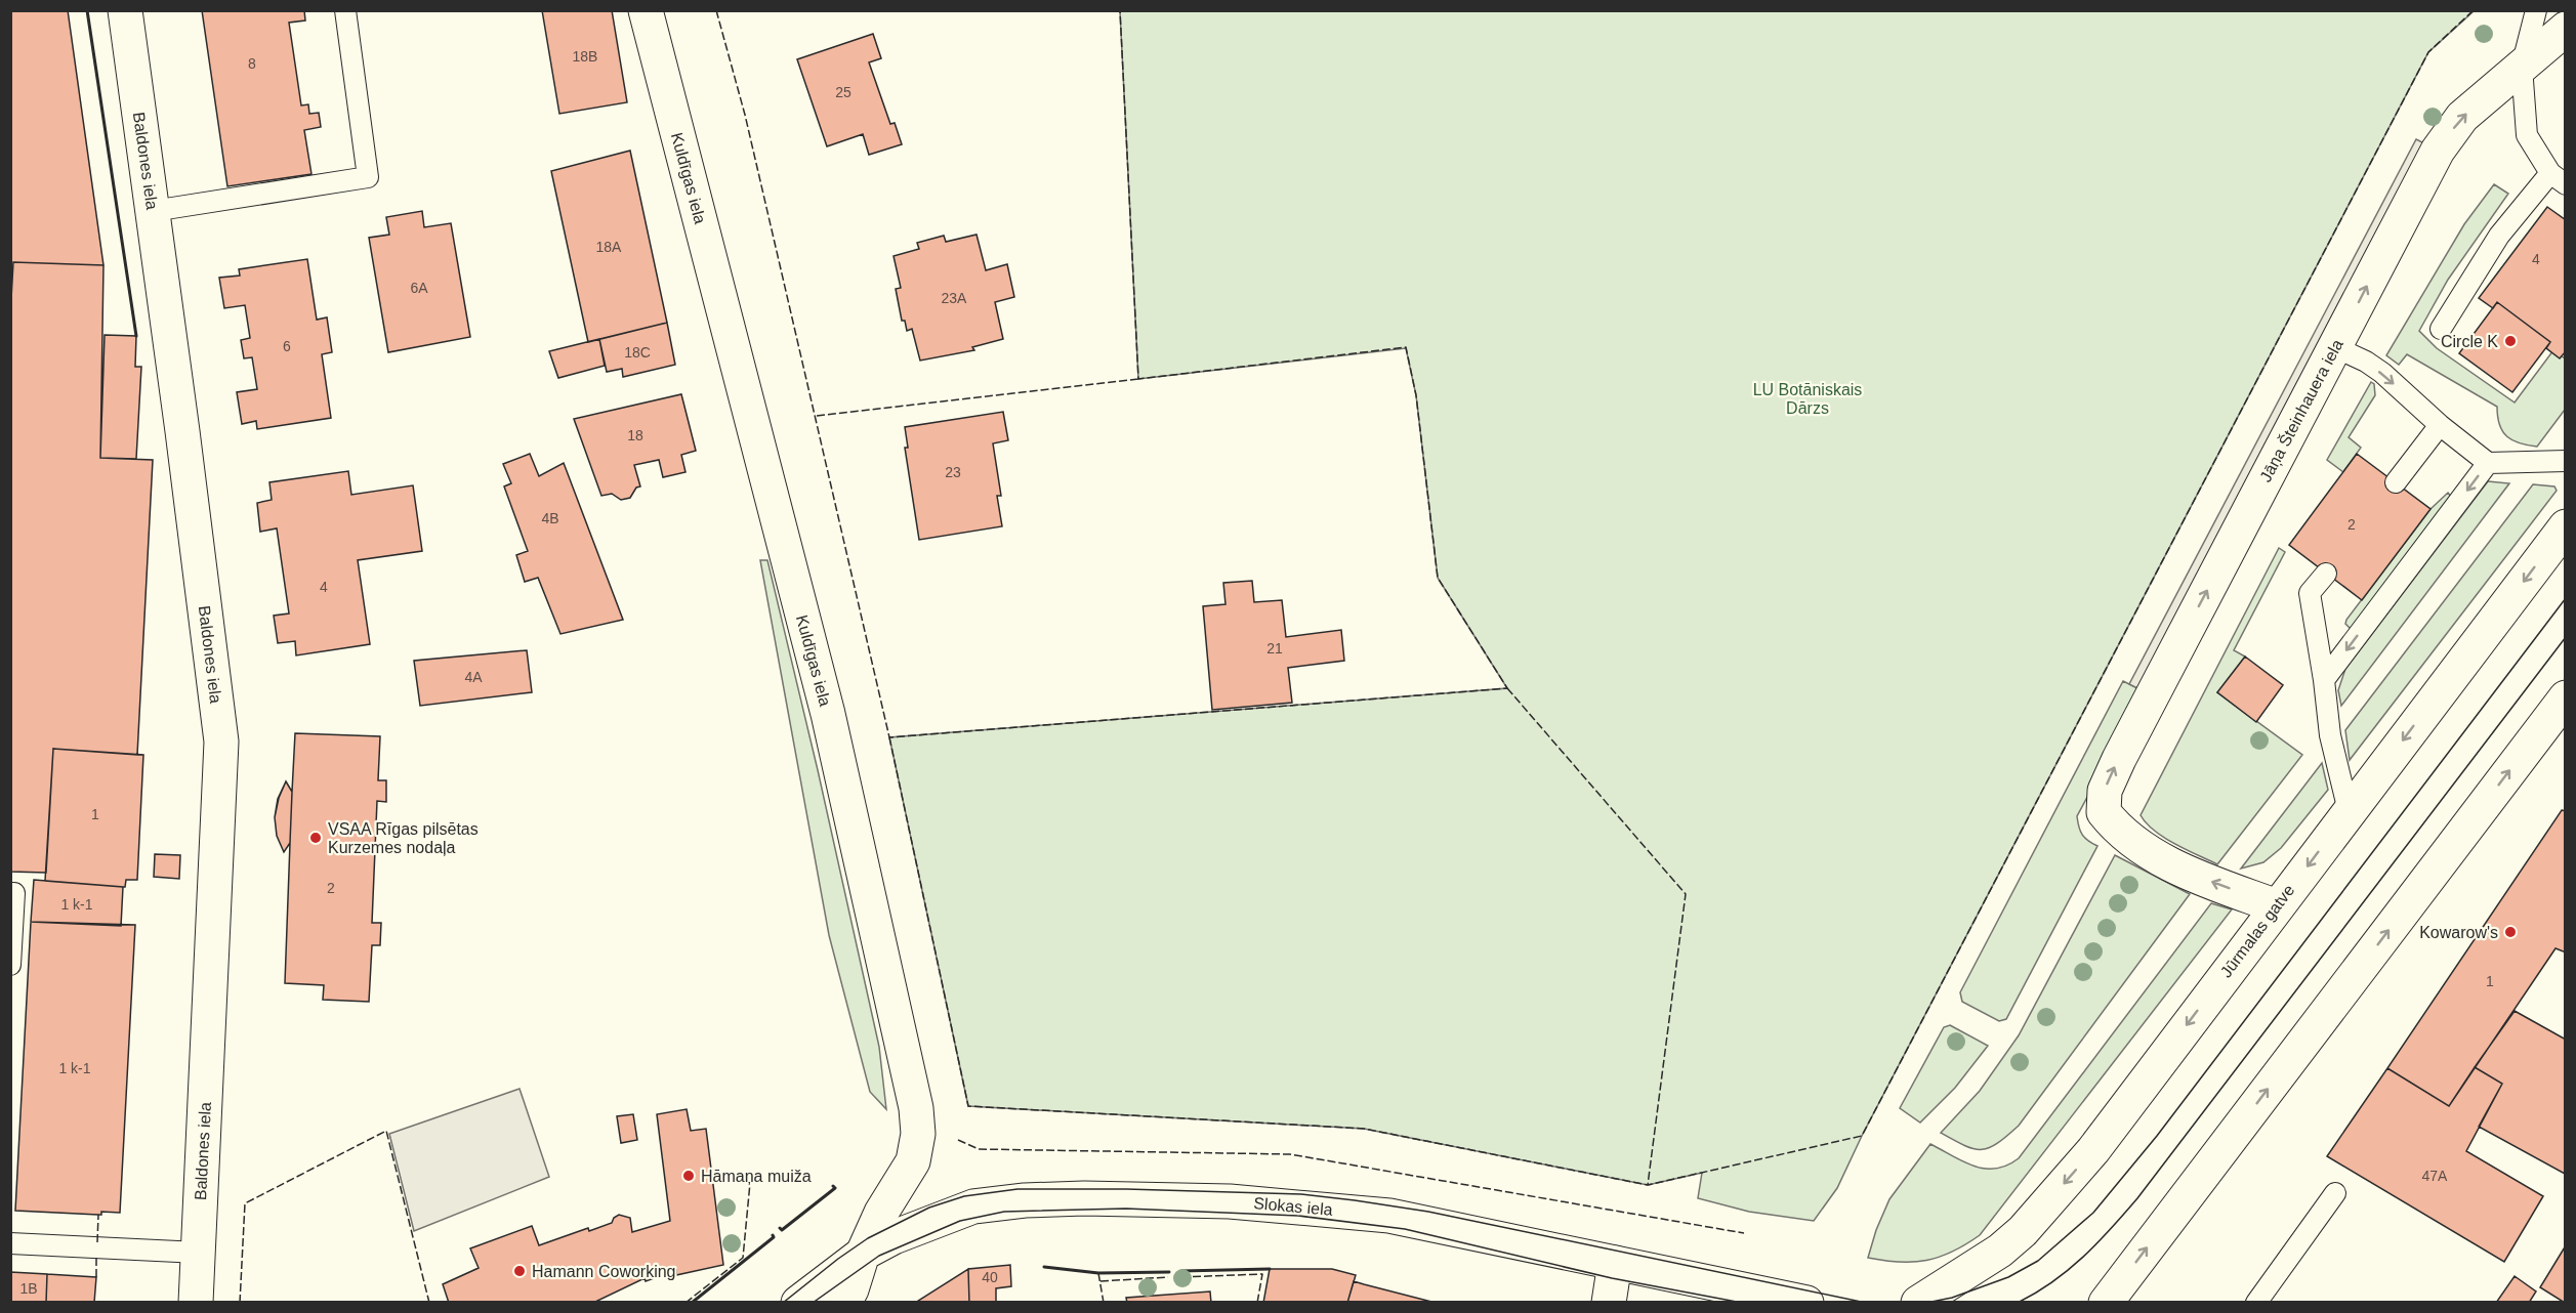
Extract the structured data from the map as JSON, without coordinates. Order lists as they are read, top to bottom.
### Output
{
  "streets": {
    "street": [
      "Baldones iela",
      "Kuldīgas iela",
      "Jāņa Šteinhauera iela",
      "Jūrmalas gatve",
      "Slokas iela"
    ]
  },
  "crossings": [
    ["Kuldīgas iela", "Slokas iela"],
    ["Jāņa Šteinhauera iela", "Jūrmalas gatve"]
  ],
  "one_way": ["Jāņa Šteinhauera iela"],
  "parks": ["LU Botāniskais Dārzs"],
  "places": [
    "Circle K",
    "VSAA Rīgas pilsētas Kurzemes nodaļa",
    "Kowarow's",
    "Hāmaņa muiža",
    "Hamann Coworking"
  ],
  "house_numbers": [
    "18B",
    "8",
    "25",
    "18A",
    "4",
    "6A",
    "23A",
    "6",
    "18C",
    "18",
    "23",
    "4B",
    "2",
    "4",
    "21",
    "4A",
    "1",
    "2",
    "1 k-1",
    "1",
    "1 k-1",
    "47A",
    "40",
    "1B"
  ]
}
